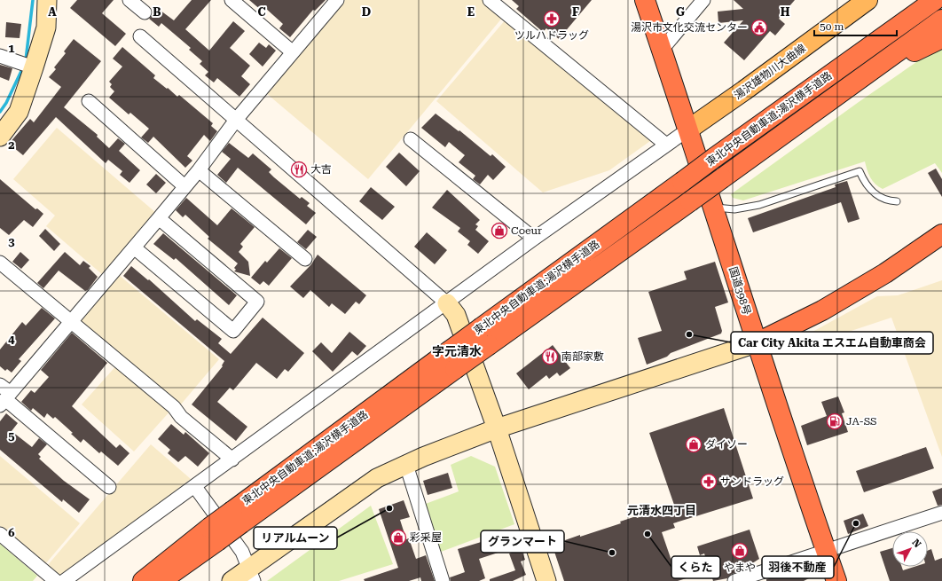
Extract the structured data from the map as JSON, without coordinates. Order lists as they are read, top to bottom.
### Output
{
  "streets": {
    "highway": ["東北中央自動車道;湯沢横手道路", "国道398号"],
    "main road": ["湯沢雄物川大曲線"]
  },
  "crossings": [
    ["湯沢雄物川大曲線", "国道398号"]
  ],
  "districts": ["字元清水", "元清水四丁目"],
  "places": {
    "pharmacy": ["ツルハドラッグ", "サンドラッグ"],
    "public building": ["湯沢市文化交流センター"],
    "restaurant": ["大吉", "南部家敷"],
    "shop": [
      "Coeur",
      "ダイソー",
      "彩采屋",
      "やまや"
    ],
    "other": [
      "Car City Akita エスエム自動車商会",
      "リアルムーン",
      "羽後不動産",
      "くらた",
      "グランマート"
    ],
    "fuel station": ["JA-SS"]
  },
  "scale_bar": "50 m",
  "north": "top right",
  "grid": {
    "columns": [
      "A",
      "B",
      "C",
      "D",
      "E",
      "F",
      "G",
      "H"
    ],
    "rows": [
      "1",
      "2",
      "3",
      "4",
      "5",
      "6"
    ]
  }
}
